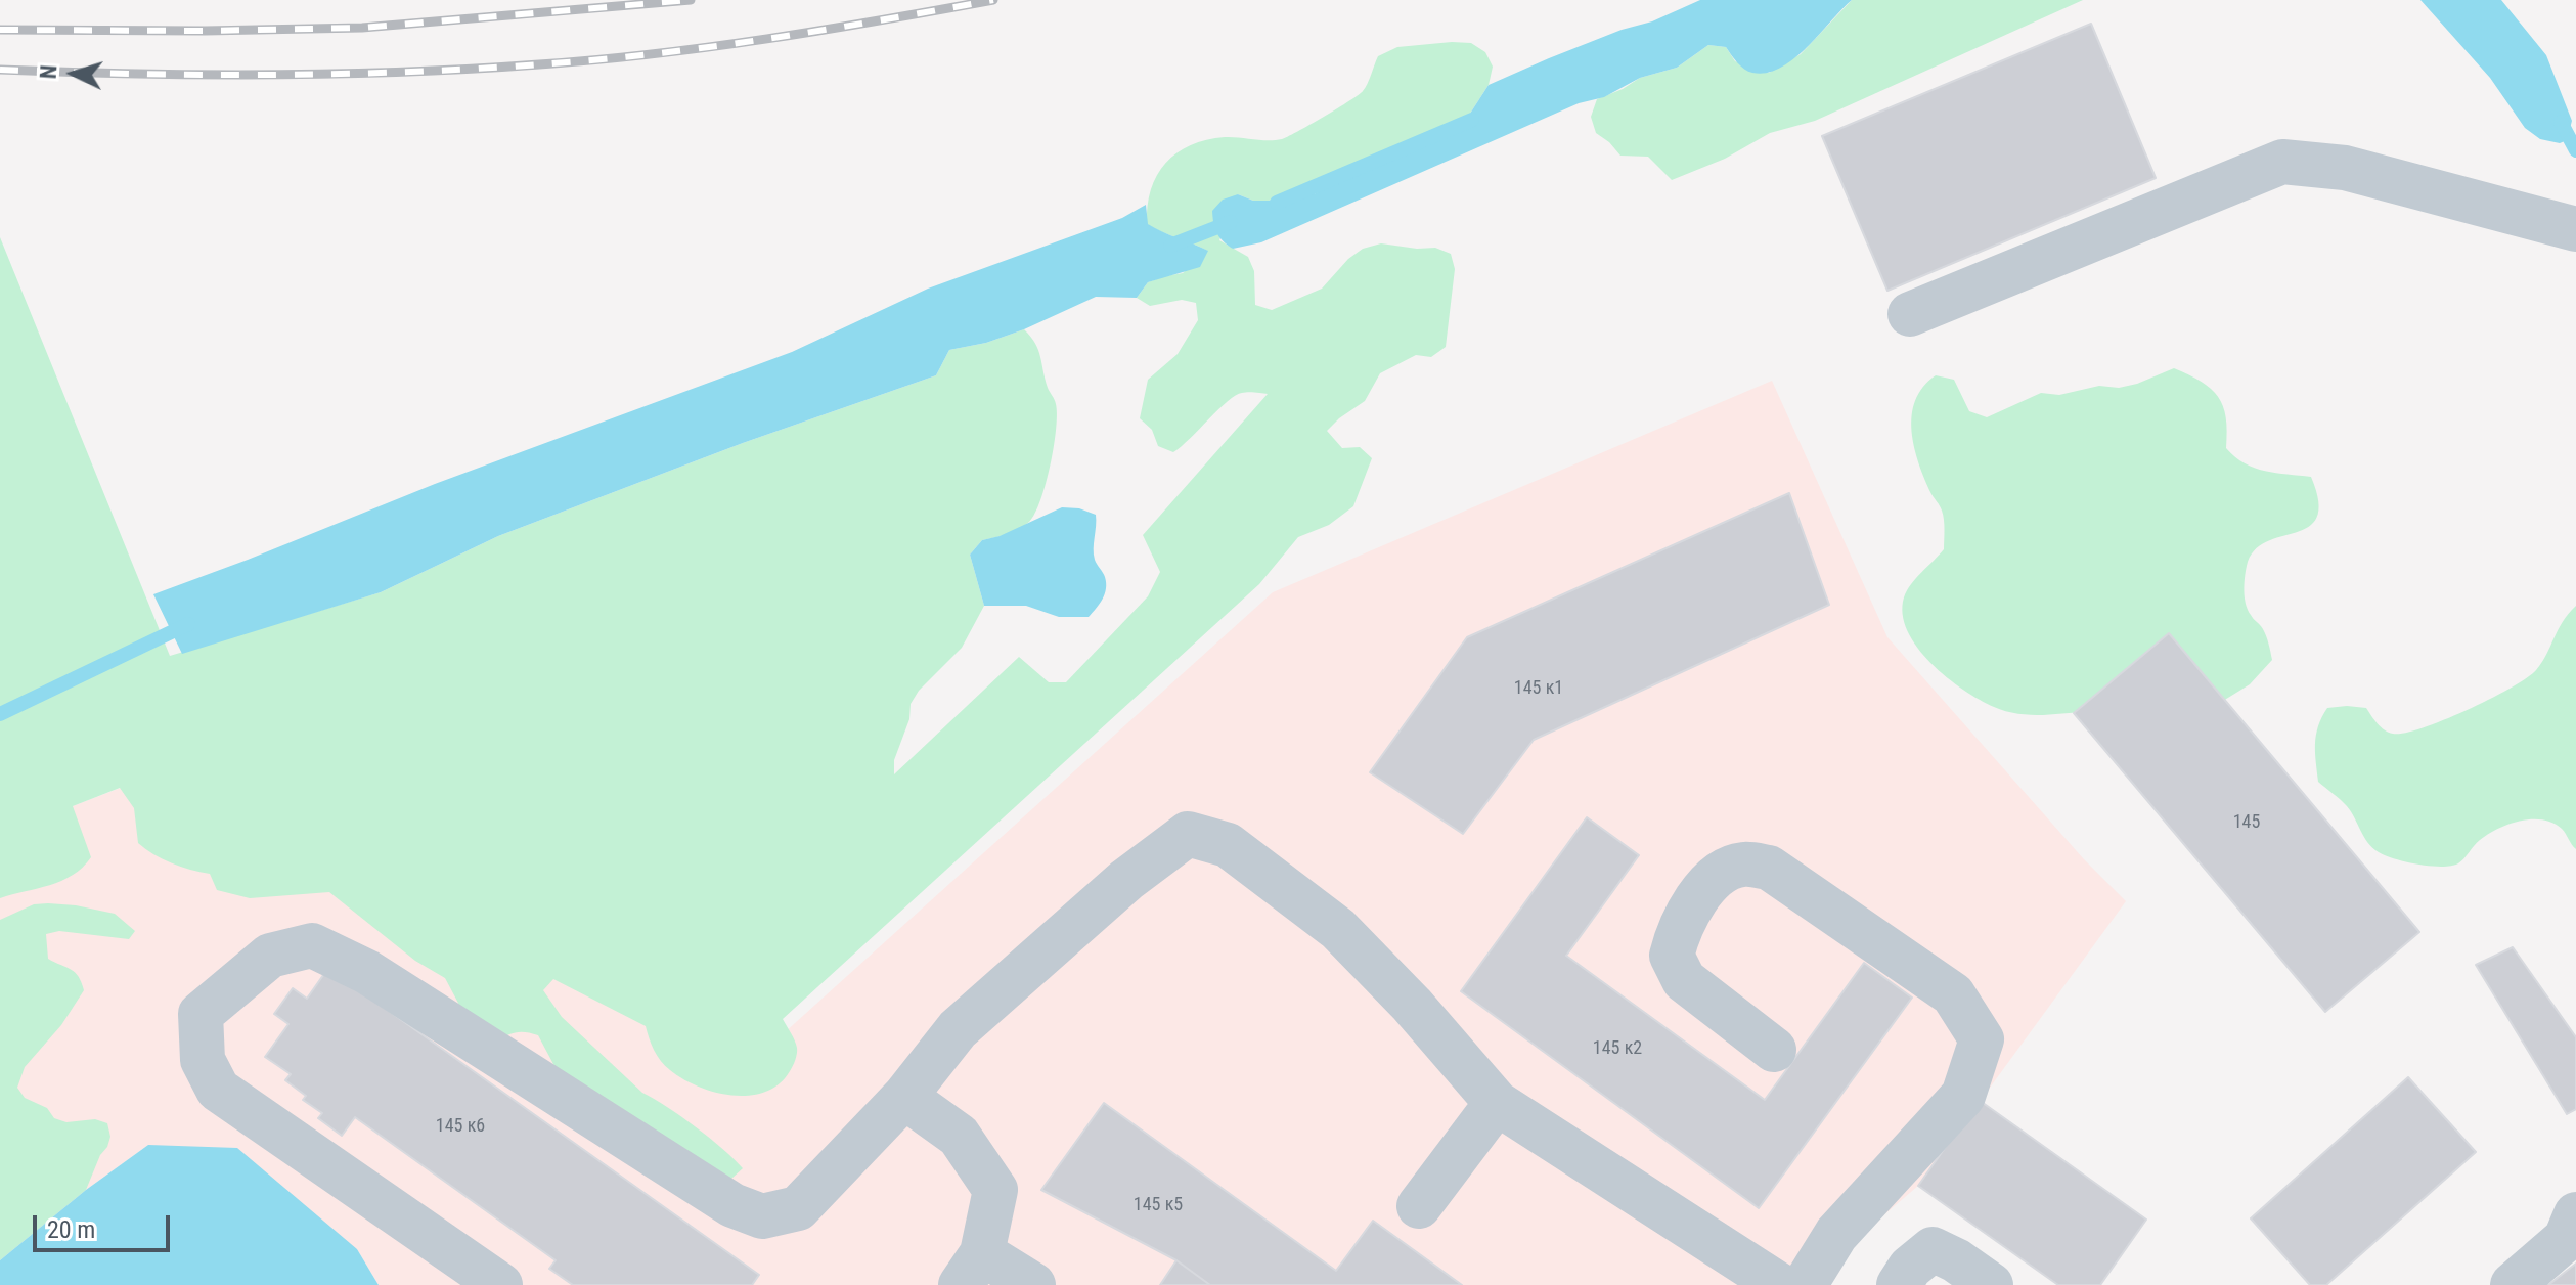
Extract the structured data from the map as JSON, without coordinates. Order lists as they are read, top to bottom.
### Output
{
  "house_numbers": [
    "145 к1",
    "145",
    "145 к2",
    "145 к6",
    "145 к5"
  ],
  "scale_bar": "20 m",
  "north": "left"
}
